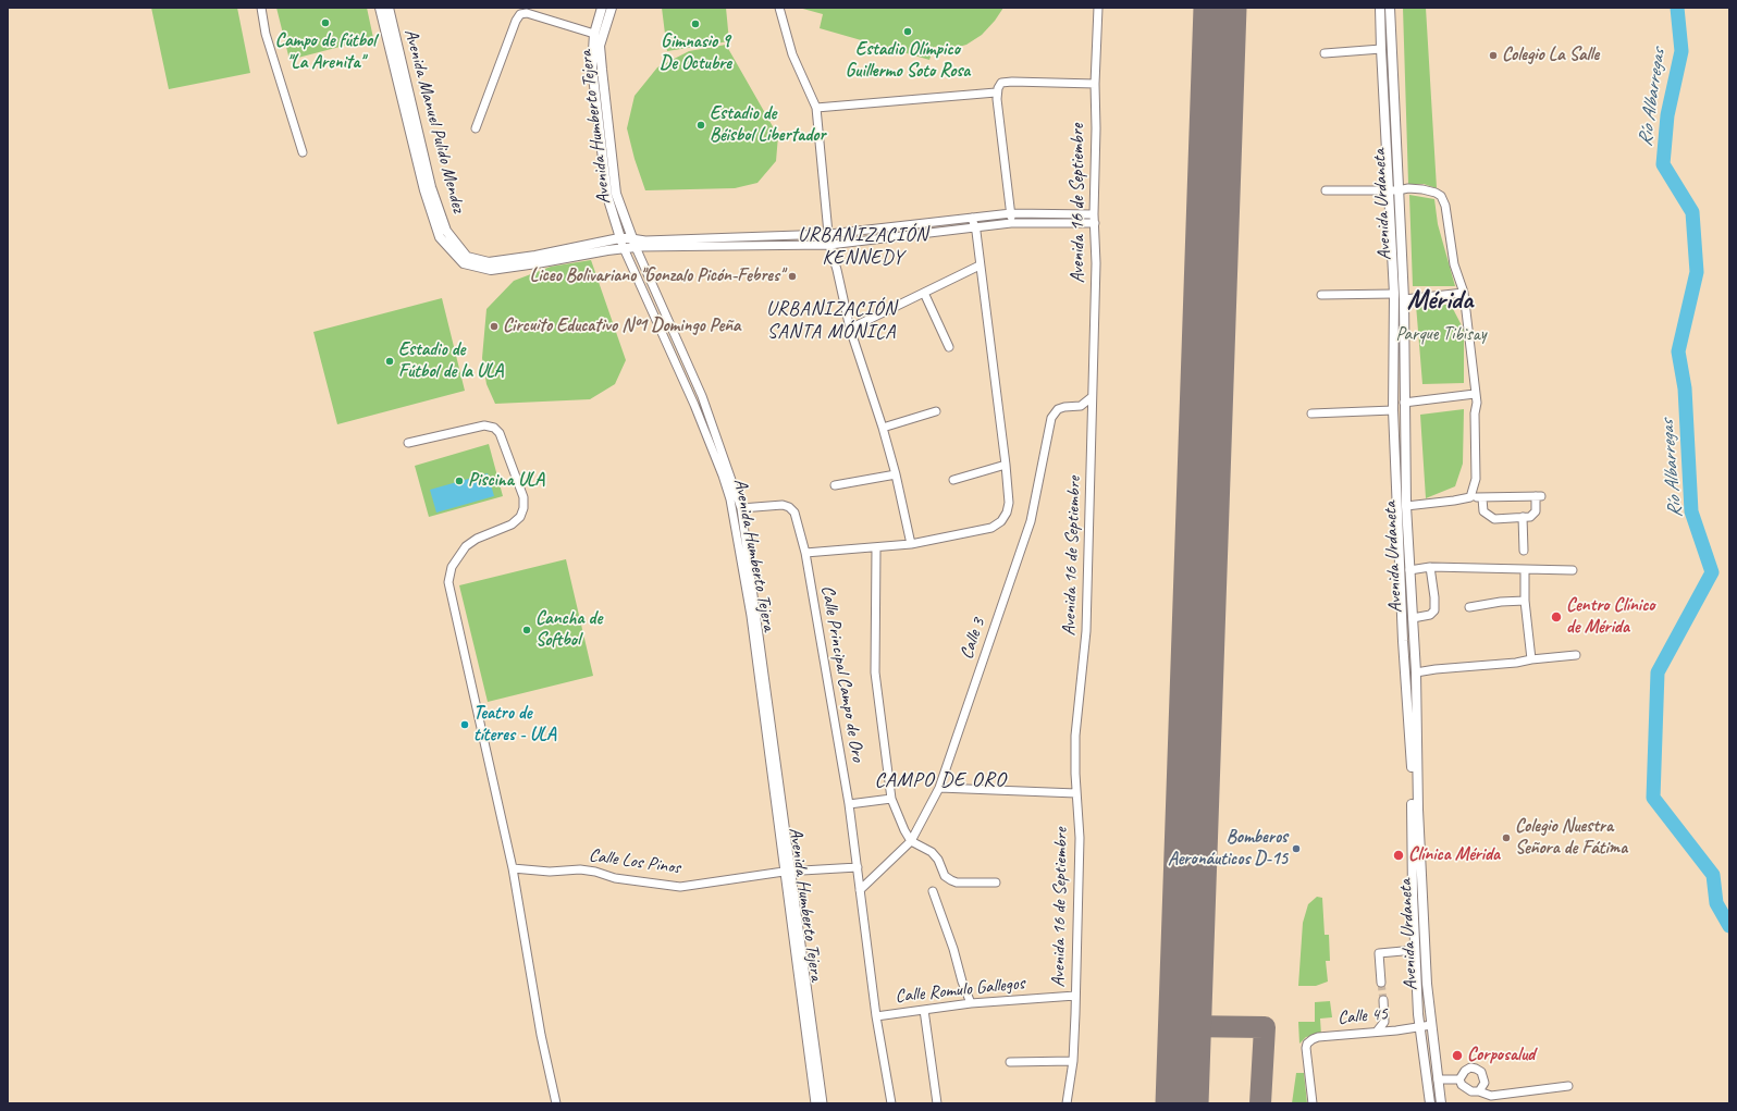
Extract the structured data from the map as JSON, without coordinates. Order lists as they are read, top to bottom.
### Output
{
  "streets": {
    "street": [
      "Avenida Manuel Pulido Mendez",
      "Avenida Humberto Tejera",
      "Avenida 16 de Septiembre",
      "Avenida Urdaneta",
      "Calle 3",
      "Calle Principal Campo de Oro",
      "Calle Los Pinos",
      "Calle Romulo Gallegos",
      "Calle 45"
    ]
  },
  "crossings": [
    ["Avenida Manuel Pulido Mendez", "Avenida Humberto Tejera"],
    ["Avenida Manuel Pulido Mendez", "Avenida 16 de Septiembre"],
    ["Avenida Humberto Tejera", "Calle Principal Campo de Oro"],
    ["Avenida Humberto Tejera", "Calle Los Pinos"],
    ["Avenida 16 de Septiembre", "Calle 3"],
    ["Avenida 16 de Septiembre", "Calle Romulo Gallegos"],
    ["Avenida Urdaneta", "Calle 45"],
    ["Calle 3", "Calle Principal Campo de Oro"],
    ["Calle Principal Campo de Oro", "Calle Los Pinos"],
    ["Calle Principal Campo de Oro", "Calle Romulo Gallegos"]
  ],
  "districts": [
    "URBANIZACIÓN KENNEDY",
    "Mérida",
    "URBANIZACIÓN SANTA MÓNICA",
    "CAMPO DE ORO"
  ],
  "water": ["Río Albarregas"],
  "parks": ["Parque Tibisay"],
  "places": [
    "Campo de fútbol \"La Arenita\"",
    "Gimnasio 9 De Octubre",
    "Estadio Olímpico Guillermo Soto Rosa",
    "Colegio La Salle",
    "Estadio de Béisbol Libertador",
    "Liceo Bolivariano \"Gonzalo Picón-Febres\"",
    "Circuito Educativo Nº1 Domingo Peña",
    "Estadio de Fútbol de la ULA",
    "Piscina ULA",
    "Centro Clínico de Mérida",
    "Cancha de Softbol",
    "Teatro de títeres - ULA",
    "Colegio Nuestra Señora de Fátima",
    "Bomberos Aeronáuticos D-15",
    "Clínica Mérida",
    "Corposalud"
  ]
}
